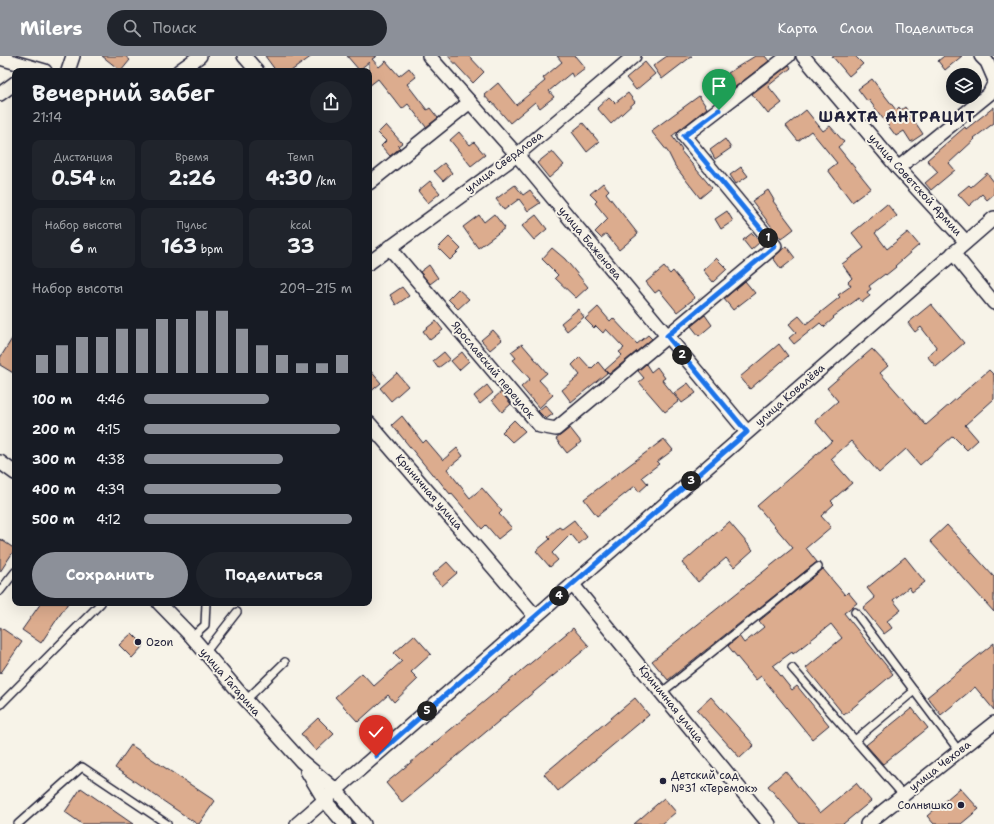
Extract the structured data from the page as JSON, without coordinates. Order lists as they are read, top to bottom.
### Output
{
  "streets": {
    "street": [
      "улица Свердлова",
      "улица Советской Армии",
      "улица Баженова",
      "Ярославский переулок",
      "улица Ковалёва",
      "Криничная улица",
      "улица Гагарина",
      "улица Чехова"
    ]
  },
  "crossings": [
    ["улица Свердлова", "улица Баженова"],
    ["улица Свердлова", "Ярославский переулок"],
    ["улица Советской Армии", "улица Ковалёва"],
    ["улица Баженова", "Ярославский переулок"],
    ["улица Баженова", "улица Ковалёва"],
    ["улица Ковалёва", "Криничная улица"],
    ["улица Ковалёва", "улица Гагарина"]
  ],
  "districts": ["ШАХТА АНТРАЦИТ"],
  "places": ["Ozon", "Детский сад №31 «Теремок»", "Солнышко"],
  "page": {
    "header": "Milers",
    "search": "Поиск",
    "nav": ["Карта", "Слои", "Поделиться"],
    "heading": ["Вечерний забег", "21:14"],
    "stats": [
      ["Дистанция", "0.54 km"],
      ["Время", "2:26"],
      ["Темп", "4:30 /km"],
      ["Набор высоты", "6 m"],
      ["Пульс", "163 bpm"],
      ["kcal", "33"]
    ],
    "pins": [
      "1",
      "2",
      "3",
      "4",
      "5"
    ],
    "chart": ["Набор высоты", "209–215 m"],
    "list": [
      {
        "name": "100 m",
        "note": "4:46"
      },
      {
        "name": "200 m",
        "note": "4:15"
      },
      {
        "name": "300 m",
        "note": "4:38"
      },
      {
        "name": "400 m",
        "note": "4:39"
      },
      {
        "name": "500 m",
        "note": "4:12"
      }
    ],
    "buttons": ["Сохранить", "Поделиться"]
  }
}
